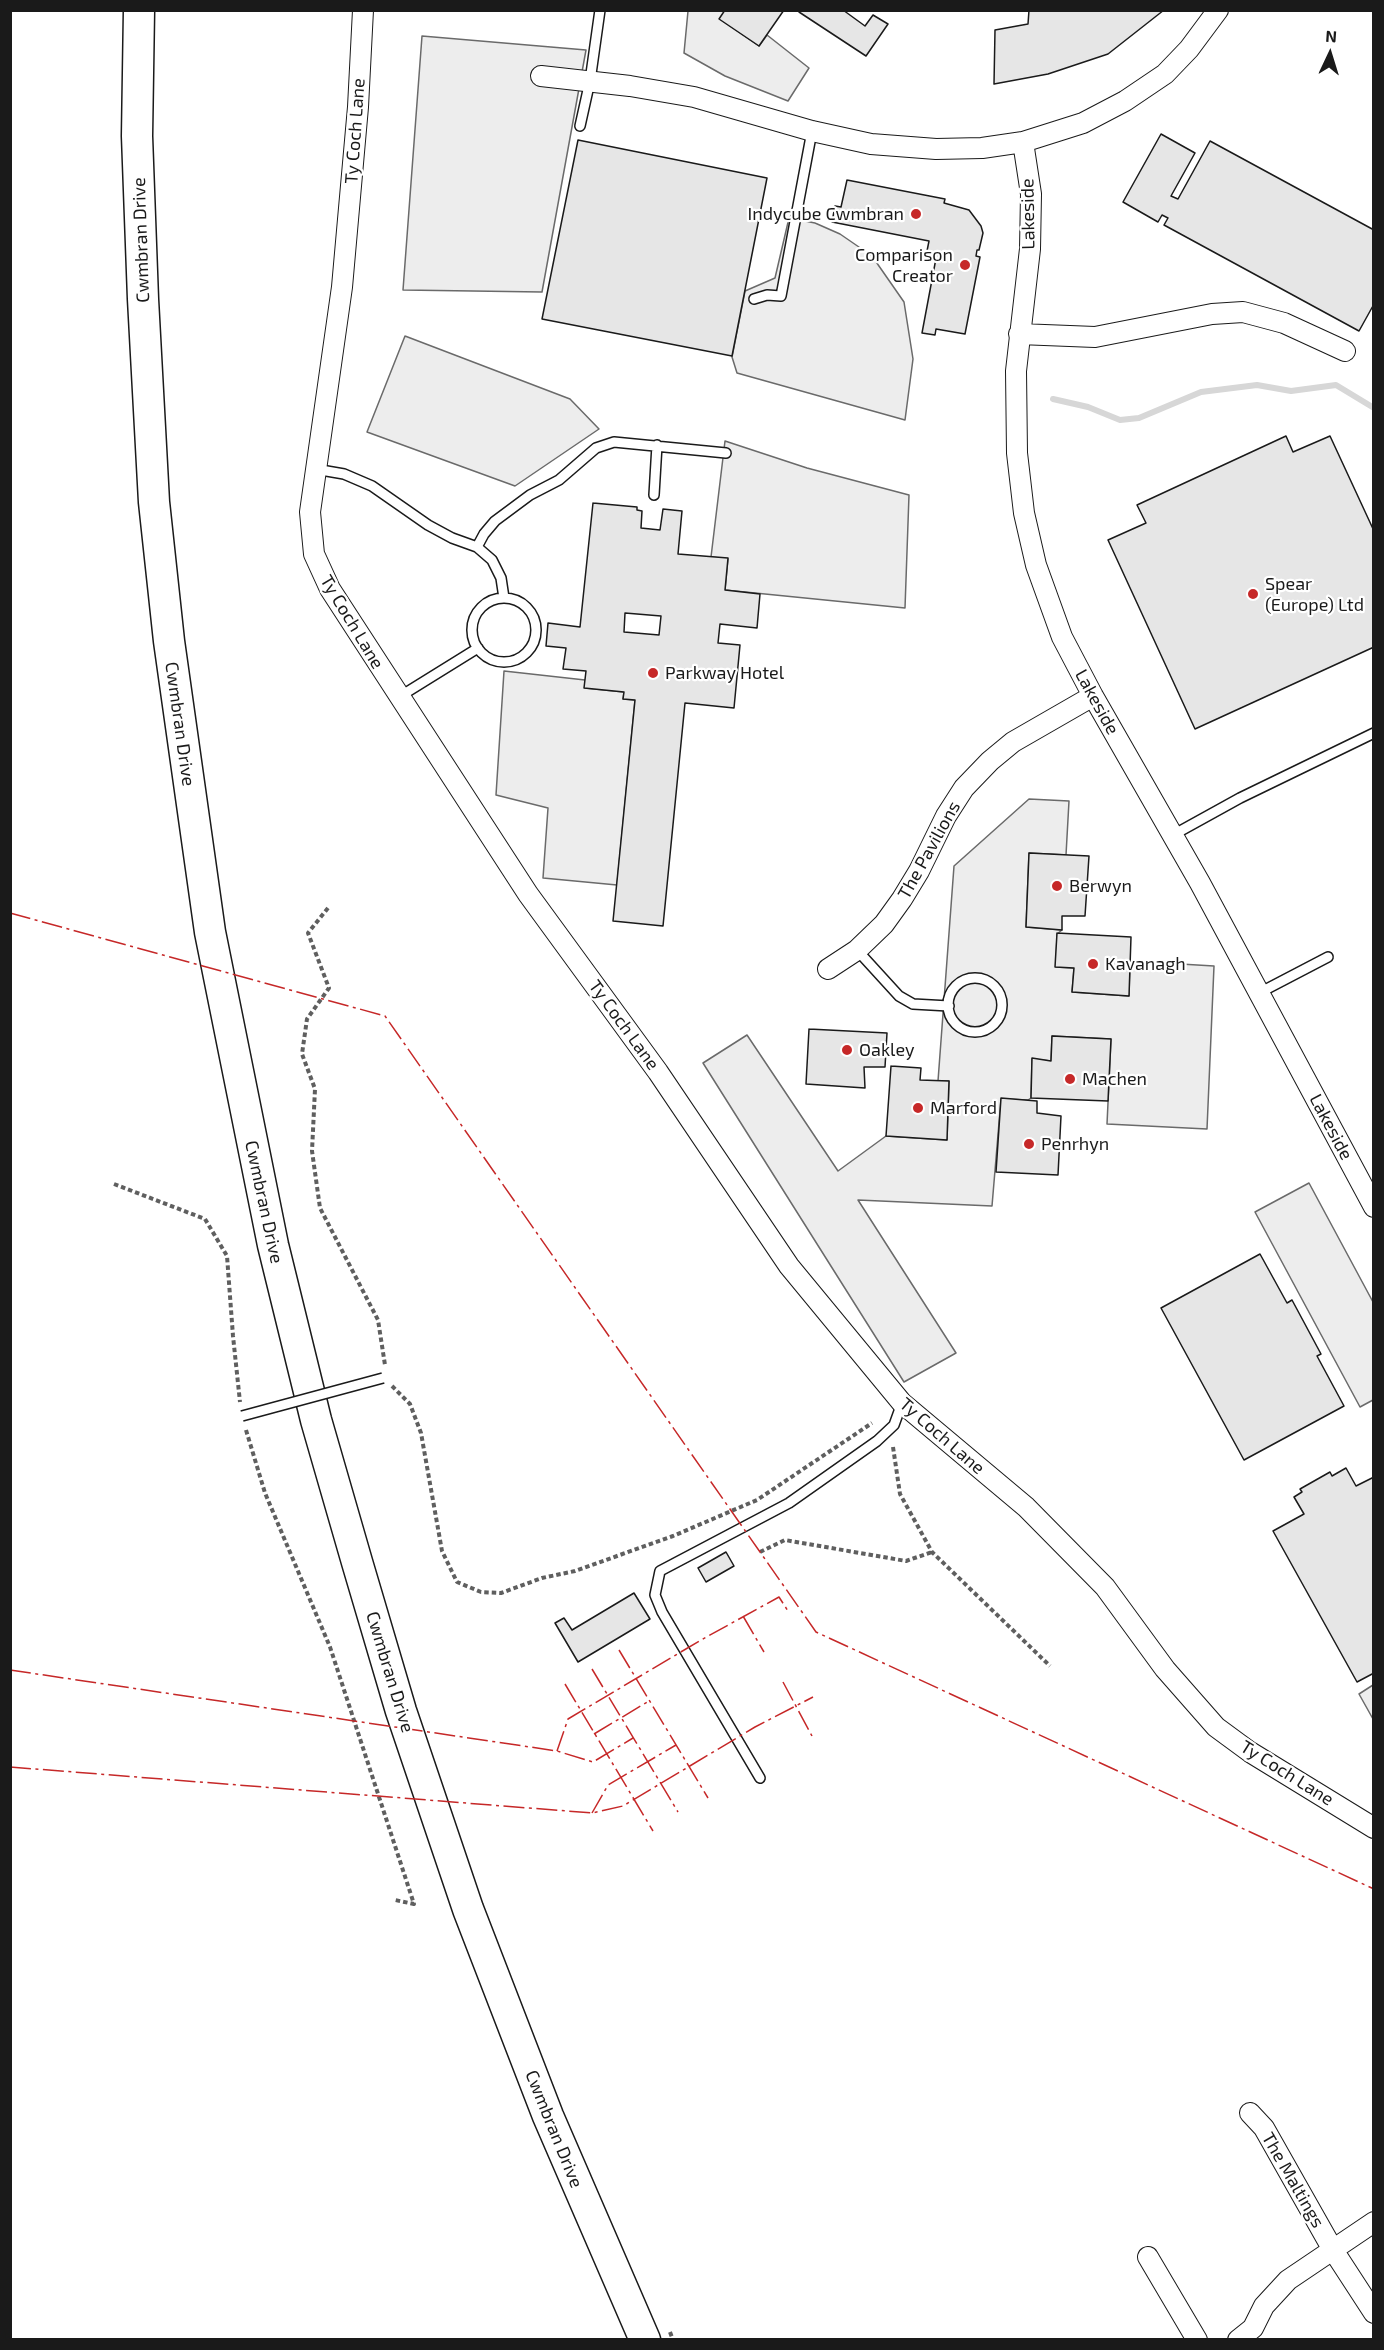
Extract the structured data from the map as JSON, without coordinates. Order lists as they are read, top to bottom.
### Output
{
  "streets": {
    "main road": ["Cwmbran Drive"],
    "street": [
      "Ty Coch Lane",
      "Lakeside",
      "The Pavilions",
      "The Maltings"
    ]
  },
  "crossings": [
    ["Lakeside", "The Pavilions"]
  ],
  "places": [
    "Indycube Cwmbran",
    "Comparison Creator",
    "Spear (Europe) Ltd",
    "Parkway Hotel",
    "Berwyn",
    "Kavanagh",
    "Oakley",
    "Machen",
    "Marford",
    "Penrhyn"
  ],
  "north": "top"
}
